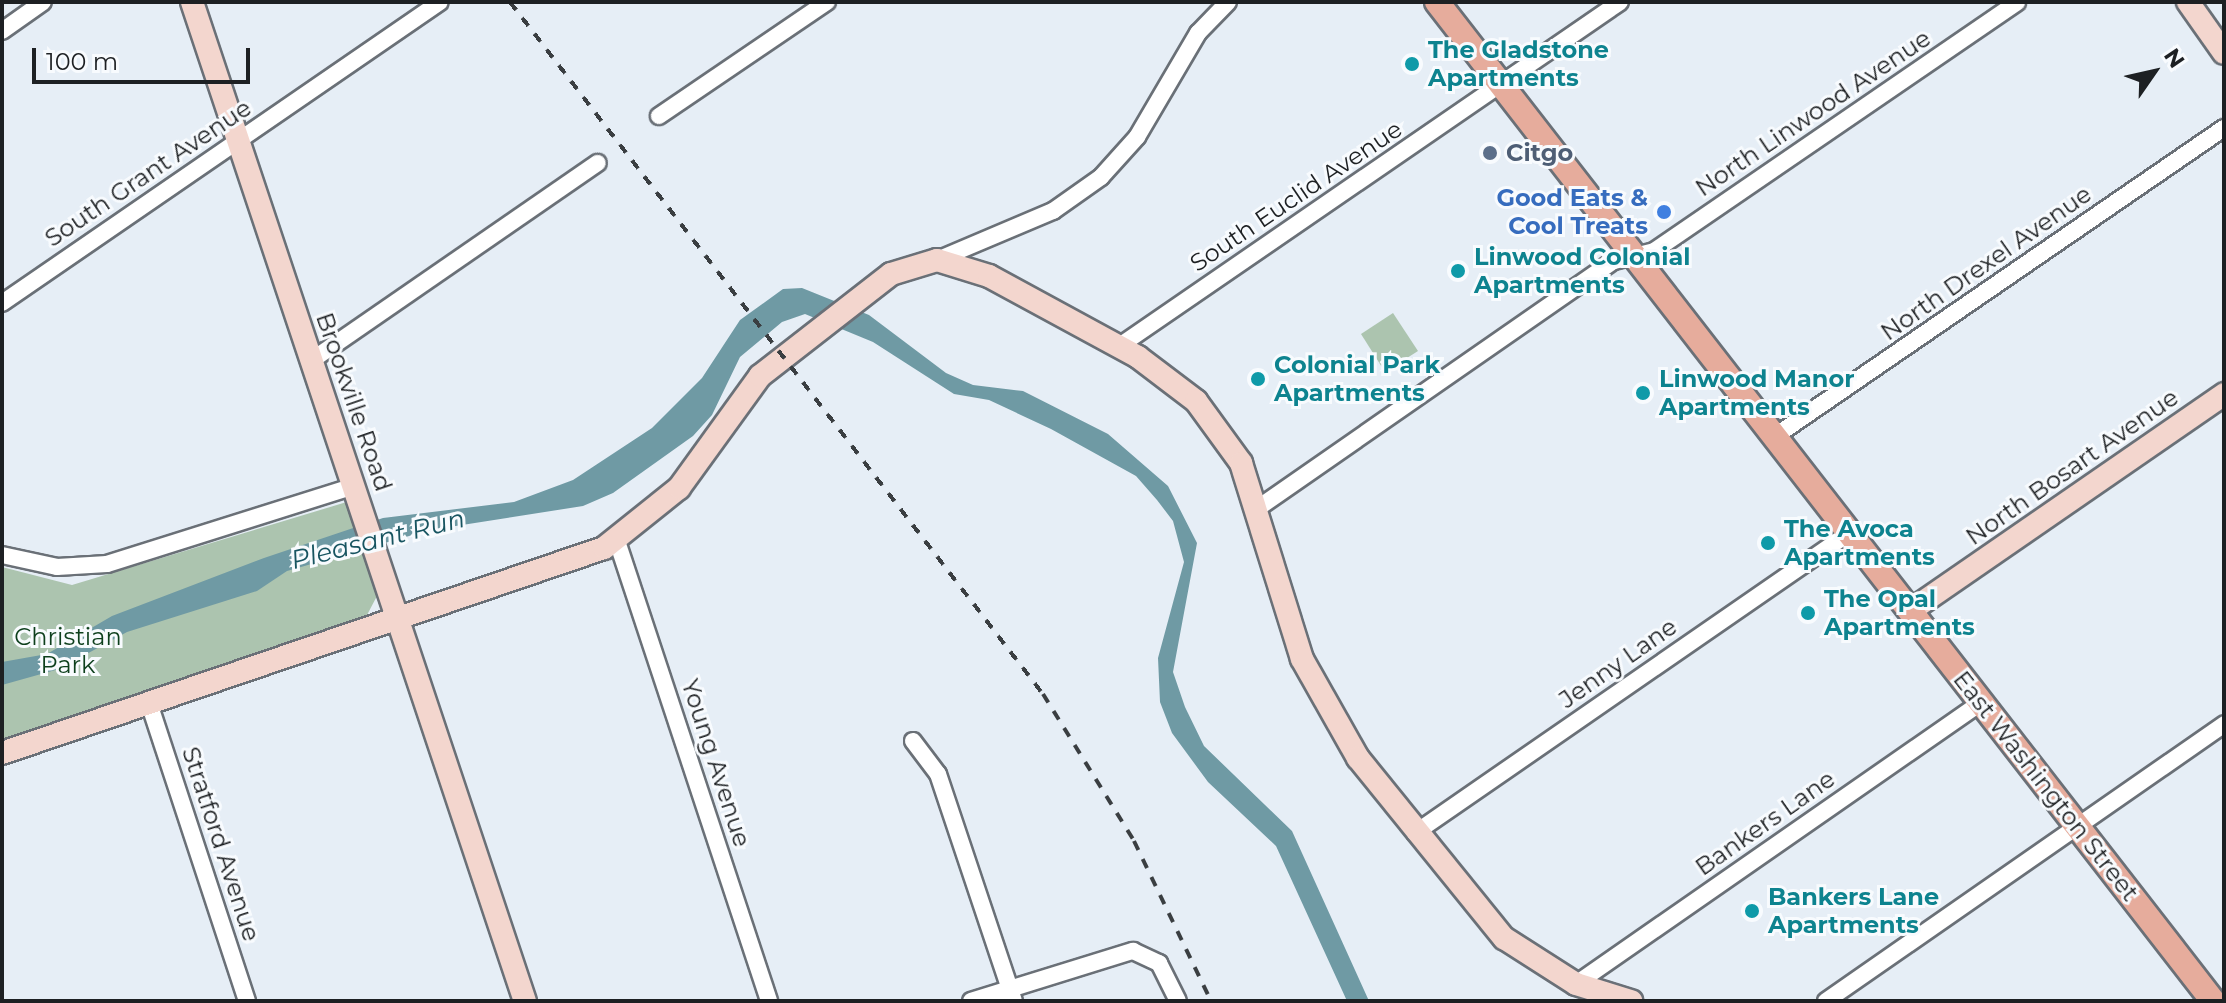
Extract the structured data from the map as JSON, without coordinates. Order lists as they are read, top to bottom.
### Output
{
  "streets": {
    "main road": ["East Washington Street"],
    "street": [
      "North Linwood Avenue",
      "South Grant Avenue",
      "South Euclid Avenue",
      "North Drexel Avenue",
      "Brookville Road",
      "North Bosart Avenue",
      "Jenny Lane",
      "Young Avenue",
      "Bankers Lane",
      "Stratford Avenue"
    ]
  },
  "crossings": [
    ["North Linwood Avenue", "East Washington Street"],
    ["South Grant Avenue", "Brookville Road"],
    ["South Euclid Avenue", "East Washington Street"],
    ["North Drexel Avenue", "East Washington Street"],
    ["North Bosart Avenue", "East Washington Street"],
    ["Jenny Lane", "East Washington Street"],
    ["East Washington Street", "Bankers Lane"]
  ],
  "water": ["Pleasant Run"],
  "parks": ["Christian Park"],
  "places": [
    "The Gladstone Apartments",
    "Citgo",
    "Good Eats & Cool Treats",
    "Linwood Colonial Apartments",
    "Colonial Park Apartments",
    "Linwood Manor Apartments",
    "The Avoca Apartments",
    "The Opal Apartments",
    "Bankers Lane Apartments"
  ],
  "scale_bar": "100 m",
  "north": "top right"
}
